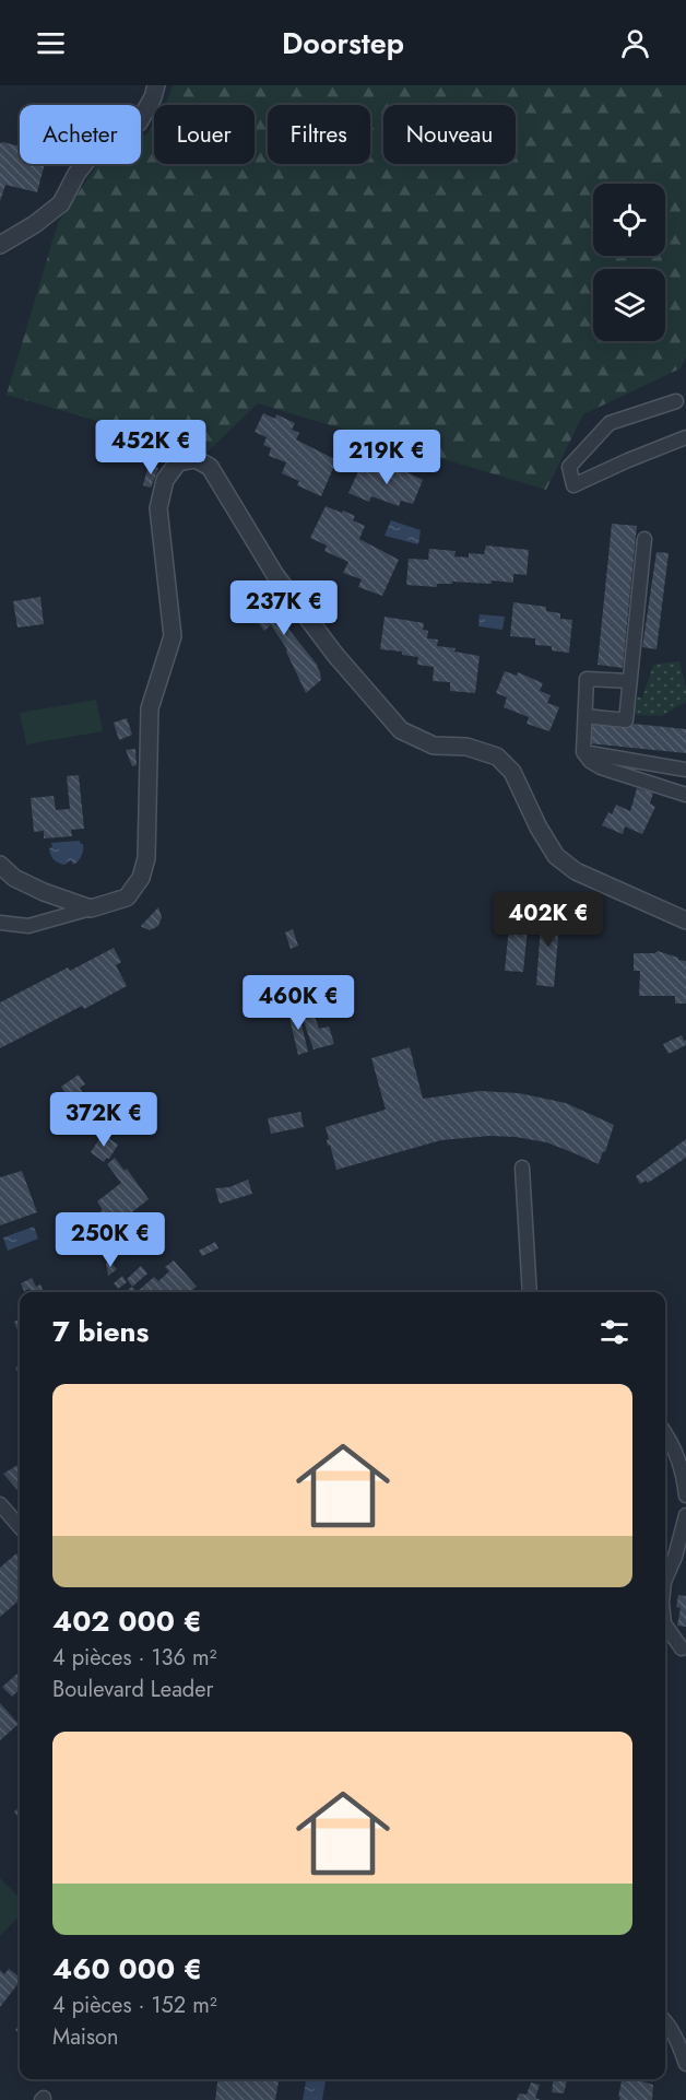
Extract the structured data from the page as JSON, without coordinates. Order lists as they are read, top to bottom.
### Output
{
  "page": {
    "header": "Doorstep",
    "chip": [
      "Acheter",
      "Louer",
      "Filtres",
      "Nouveau"
    ],
    "price": [
      "452K €",
      "219K €",
      "237K €",
      "402K €",
      "460K €",
      "372K €",
      "250K €"
    ],
    "heading": "7 biens",
    "list": [
      {
        "name": "402 000 €",
        "note": "4 pièces · 136 m² · Boulevard Leader"
      },
      {
        "name": "460 000 €",
        "note": "4 pièces · 152 m² · Maison"
      }
    ]
  }
}
